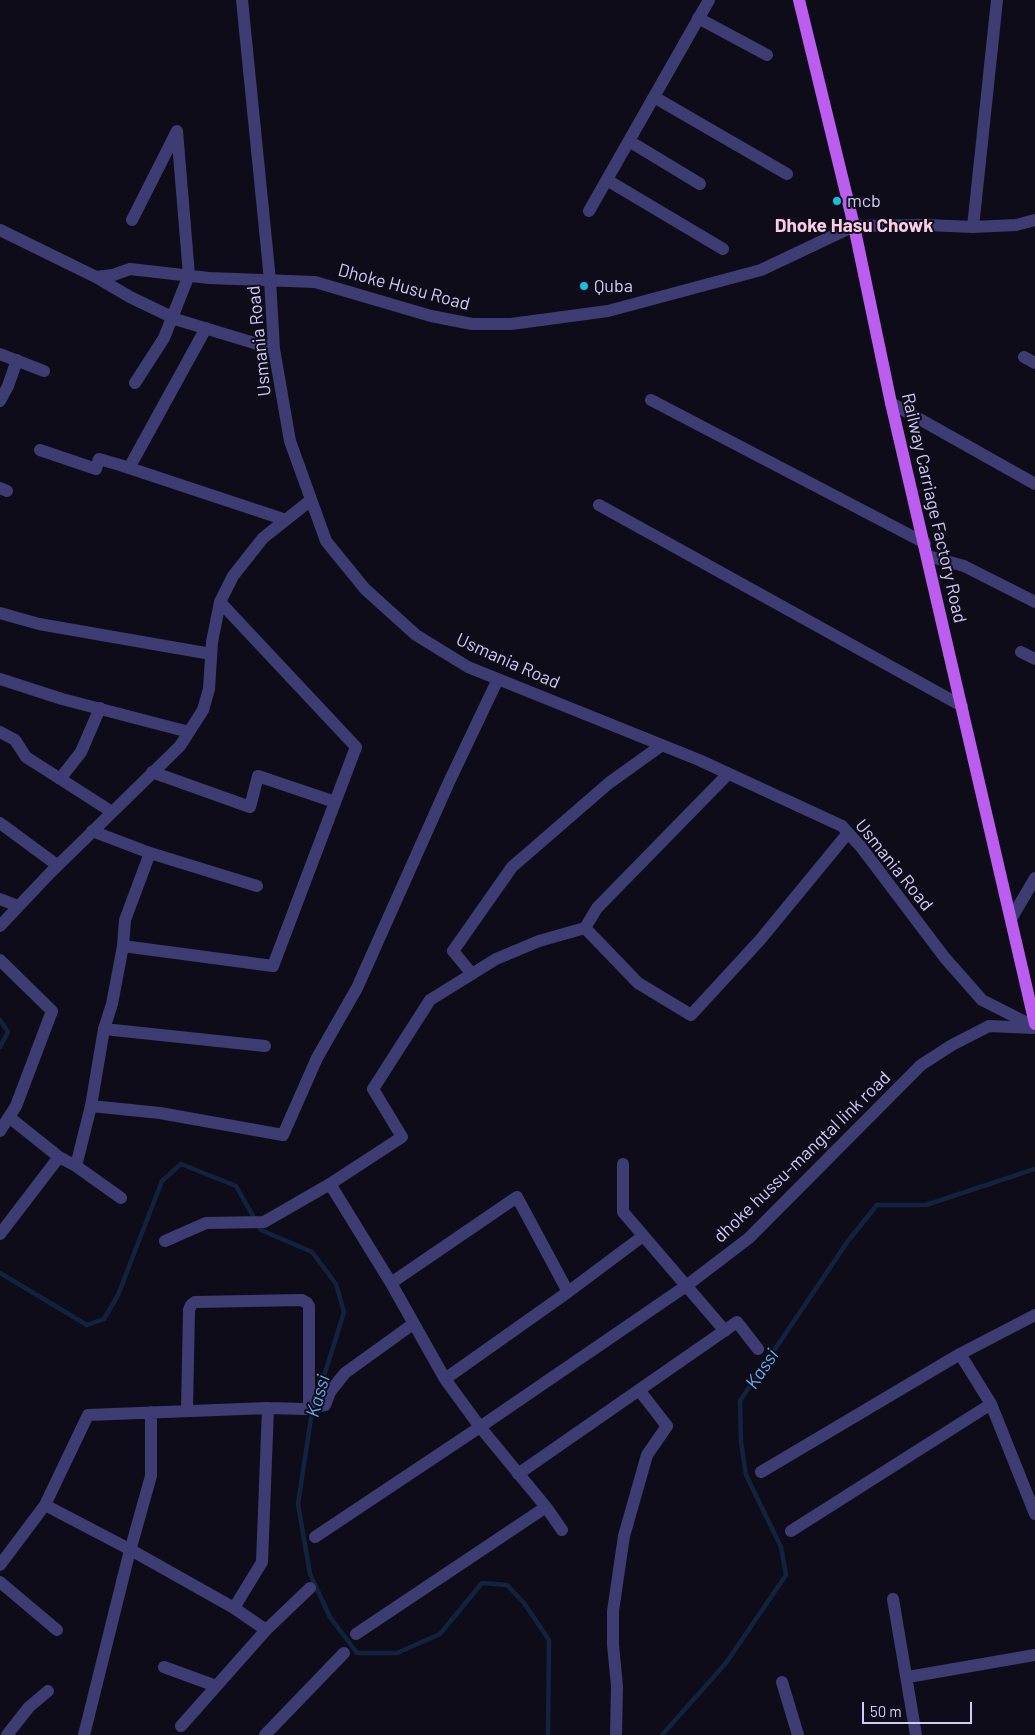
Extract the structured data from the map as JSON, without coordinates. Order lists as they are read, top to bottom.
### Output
{
  "streets": {
    "main road": ["Railway Carriage Factory Road"],
    "street": ["Dhoke Husu Road", "Usmania Road", "dhoke hussu-mangtal link road"]
  },
  "crossings": [
    ["Dhoke Husu Road", "Usmania Road"],
    ["Dhoke Husu Road", "Railway Carriage Factory Road"],
    ["Usmania Road", "Railway Carriage Factory Road"],
    ["Usmania Road", "dhoke hussu-mangtal link road"],
    ["Railway Carriage Factory Road", "dhoke hussu-mangtal link road"]
  ],
  "districts": ["Dhoke Hasu Chowk"],
  "water": ["Kassi"],
  "places": ["mcb", "Quba"],
  "scale_bar": "50 m"
}
